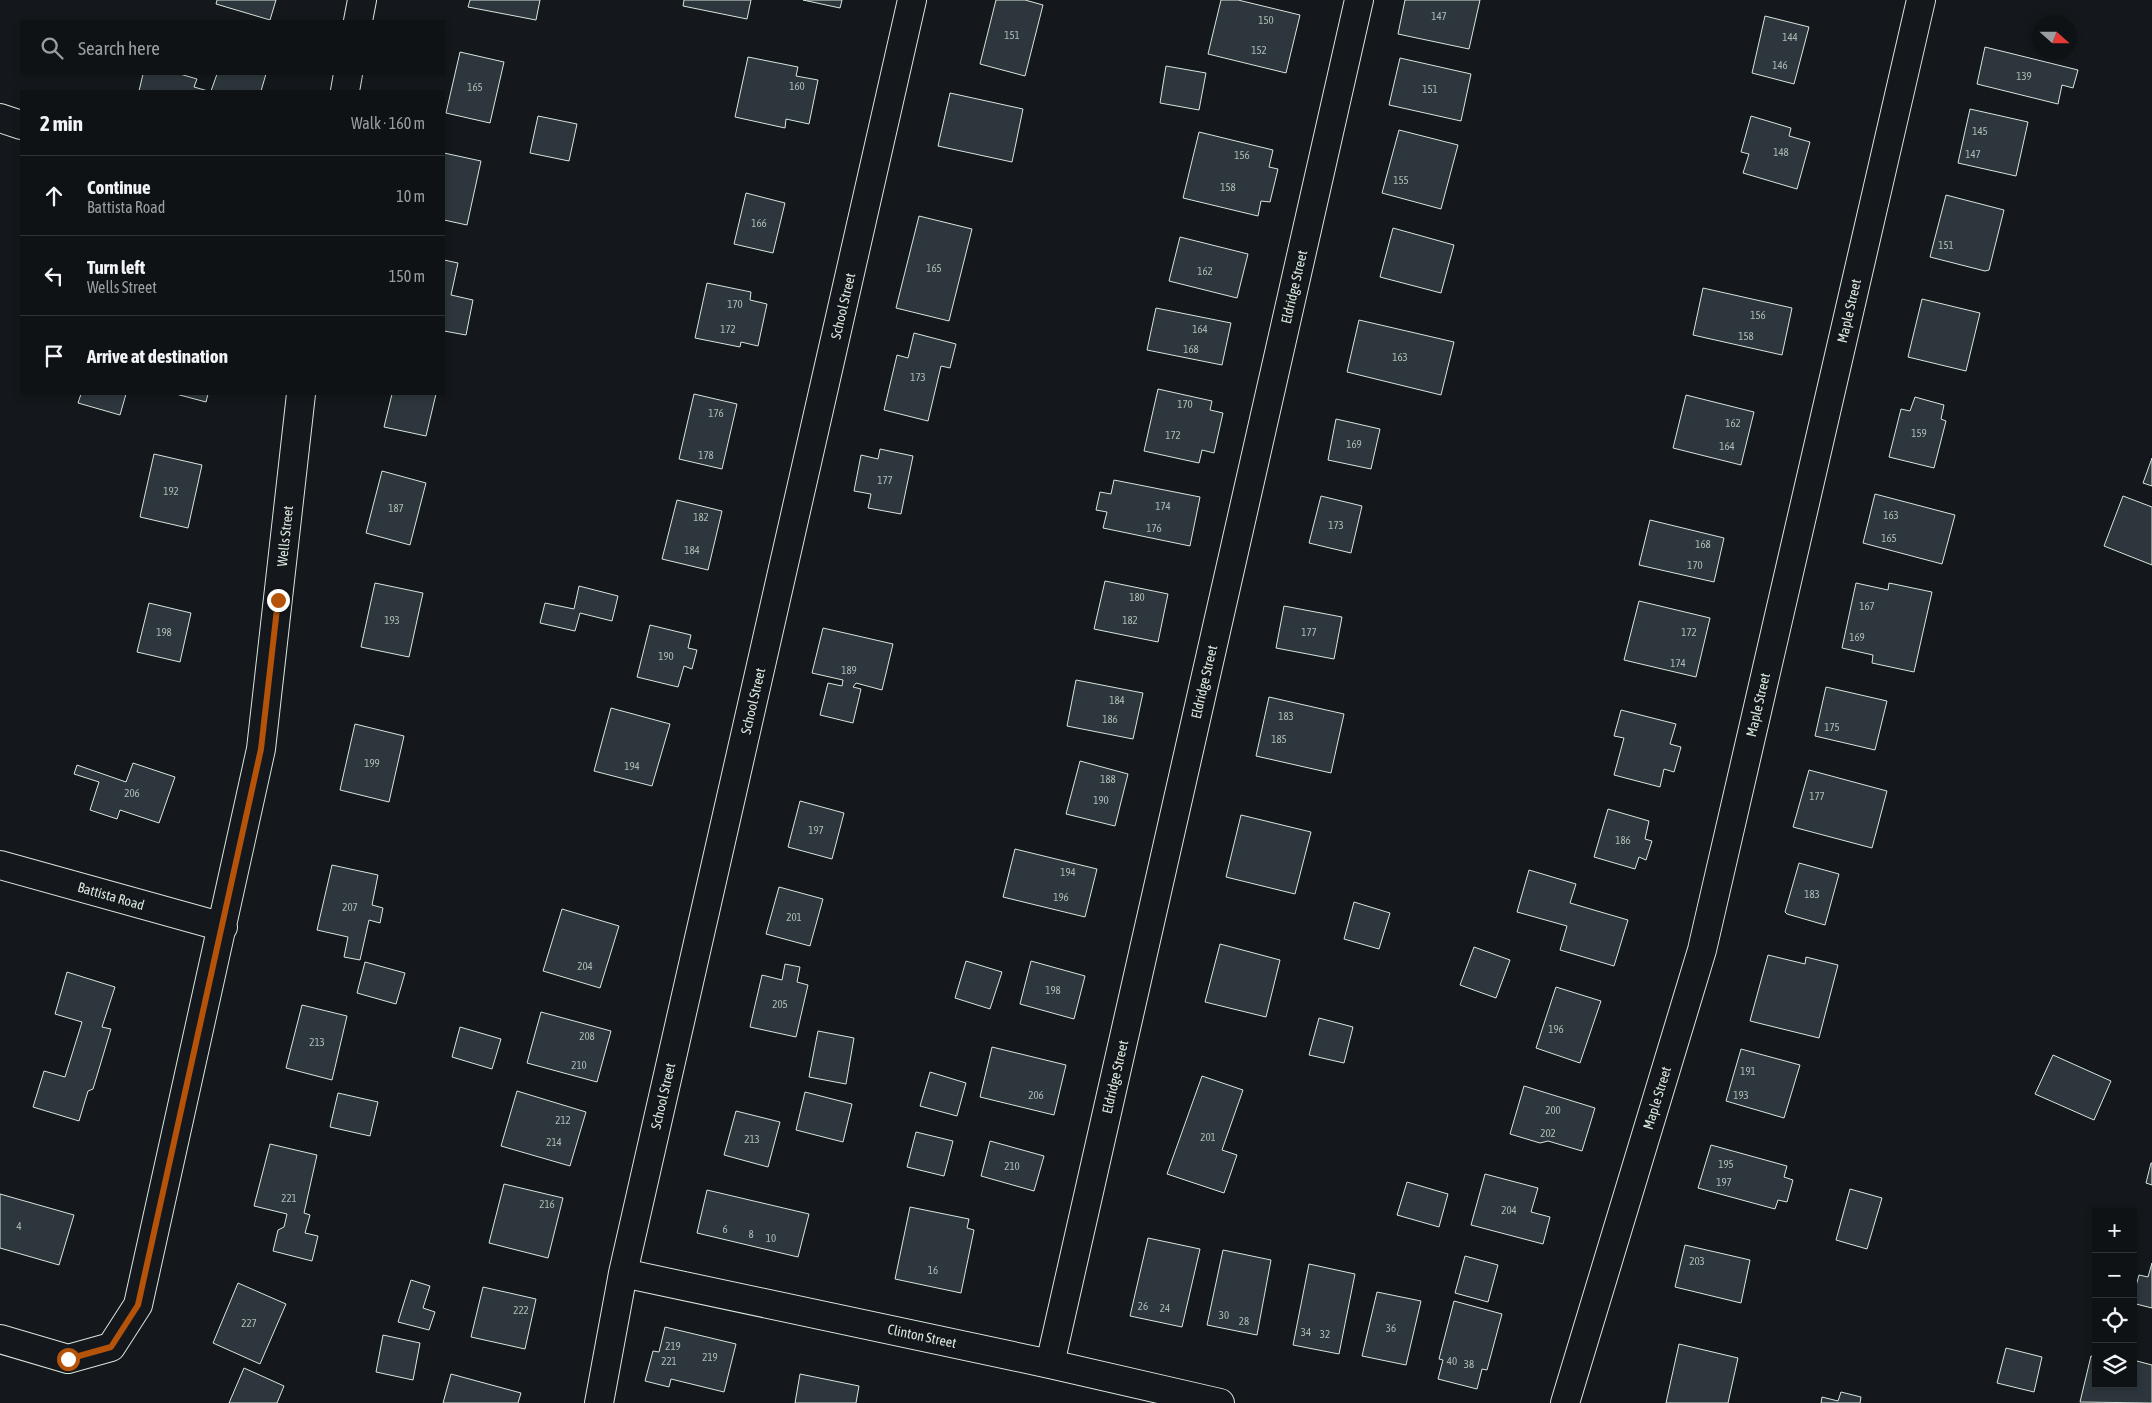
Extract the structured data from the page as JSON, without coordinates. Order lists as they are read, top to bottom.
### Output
{
  "streets": {
    "street": [
      "Eldridge Street",
      "School Street",
      "Maple Street",
      "Wells Street",
      "Battista Road",
      "Clinton Street"
    ]
  },
  "crossings": [
    ["Eldridge Street", "Clinton Street"],
    ["School Street", "Clinton Street"],
    ["Wells Street", "Battista Road"]
  ],
  "house_numbers": [
    "147",
    "150",
    "151",
    "144",
    "152",
    "146",
    "139",
    "160",
    "165",
    "151",
    "145",
    "148",
    "147",
    "156",
    "155",
    "158",
    "166",
    "151",
    "165",
    "162",
    "170",
    "156",
    "172",
    "164",
    "158",
    "168",
    "163",
    "173",
    "170",
    "176",
    "162",
    "159",
    "172",
    "169",
    "164",
    "178",
    "177",
    "192",
    "174",
    "187",
    "163",
    "182",
    "173",
    "176",
    "165",
    "168",
    "184",
    "170",
    "180",
    "167",
    "193",
    "182",
    "198",
    "177",
    "172",
    "169",
    "190",
    "174",
    "189",
    "184",
    "183",
    "186",
    "175",
    "185",
    "199",
    "194",
    "188",
    "206",
    "177",
    "190",
    "197",
    "186",
    "194",
    "183",
    "196",
    "207",
    "201",
    "204",
    "198",
    "205",
    "196",
    "208",
    "213",
    "210",
    "191",
    "206",
    "193",
    "200",
    "212",
    "202",
    "201",
    "213",
    "214",
    "195",
    "210",
    "197",
    "221",
    "216",
    "204",
    "4",
    "6",
    "8",
    "10",
    "203",
    "16",
    "26",
    "24",
    "222",
    "30",
    "28",
    "227",
    "36",
    "34",
    "32",
    "219",
    "219",
    "221",
    "40",
    "38"
  ],
  "north": "right",
  "page": {
    "search": "Search here",
    "heading": ["2 min", "Walk · 160 m"],
    "list": [
      ["Continue", "Battista Road", "10 m"],
      ["Turn left", "Wells Street", "150 m"],
      "Arrive at destination"
    ],
    "map_buttons": ["+", "−"]
  }
}
